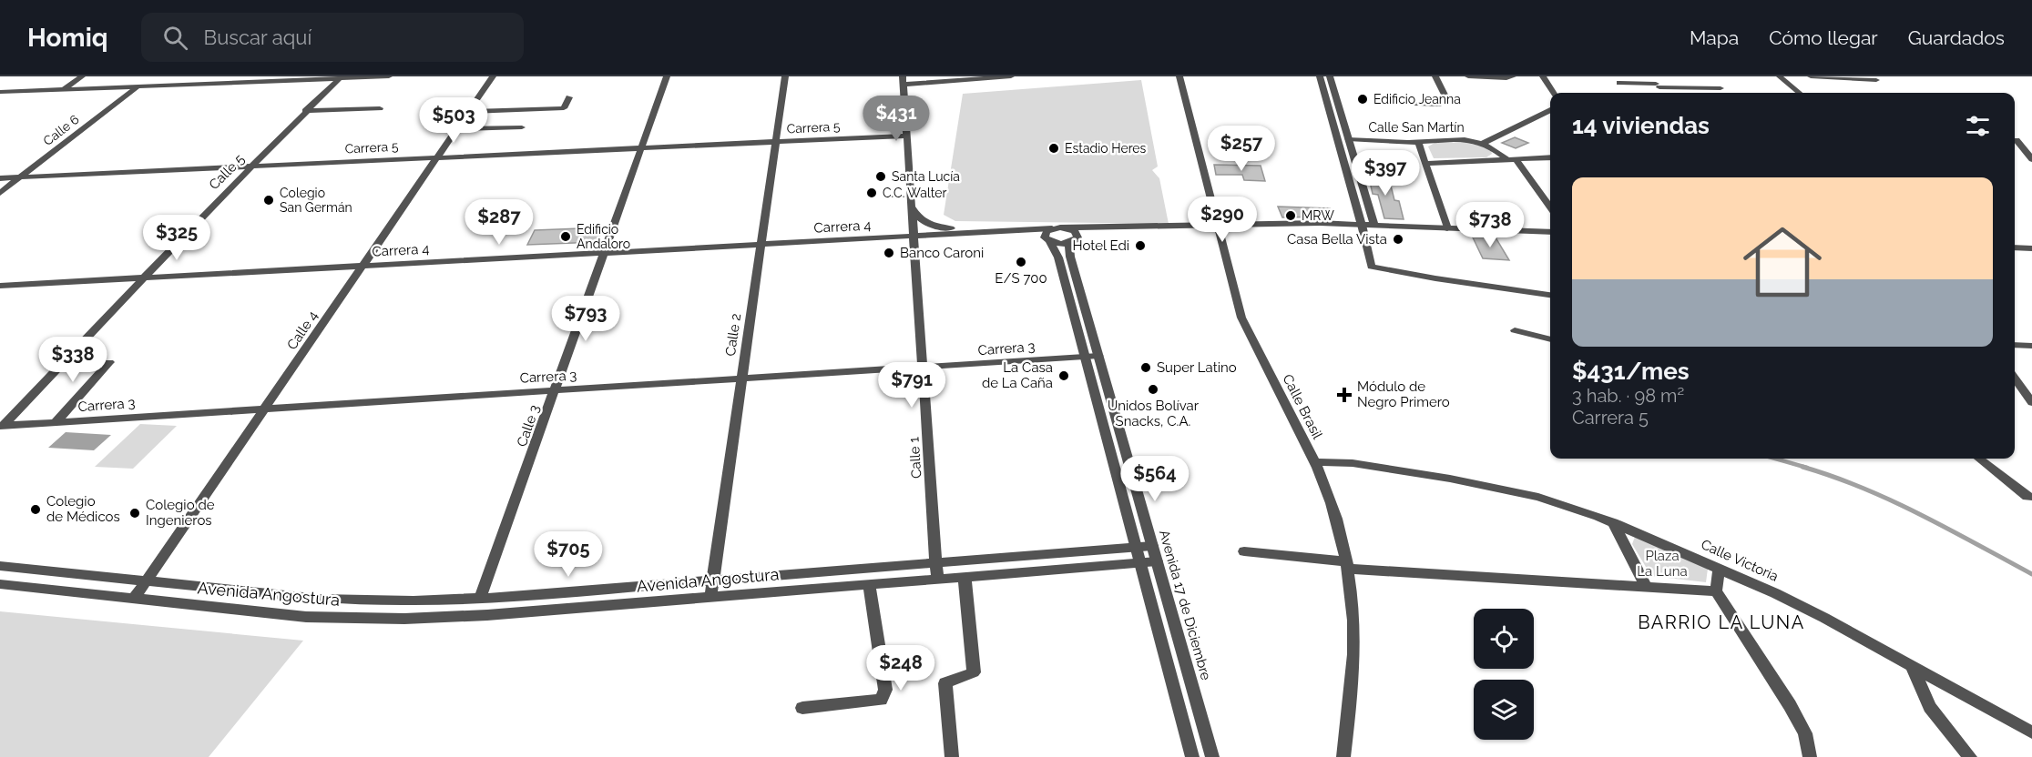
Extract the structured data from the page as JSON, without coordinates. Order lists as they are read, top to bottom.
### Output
{
  "streets": {
    "street": [
      "Carrera 5",
      "Calle San Martín",
      "Calle 6",
      "Calle 5",
      "Carrera 4",
      "Calle 4",
      "Calle 2",
      "Carrera 3",
      "Calle Brasil",
      "Calle 3",
      "Calle 1",
      "Calle Victoria",
      "Avenida Angostura",
      "Avenida 17 de Diciembre"
    ]
  },
  "crossings": [
    ["Carrera 5", "Calle 6"],
    ["Carrera 5", "Calle 5"],
    ["Carrera 5", "Calle 4"],
    ["Carrera 5", "Calle 2"],
    ["Carrera 5", "Calle 3"],
    ["Carrera 5", "Calle 1"],
    ["Calle 5", "Carrera 4"],
    ["Calle 5", "Carrera 3"],
    ["Carrera 4", "Calle 4"],
    ["Carrera 4", "Calle 2"],
    ["Carrera 4", "Calle Brasil"],
    ["Carrera 4", "Calle 3"],
    ["Carrera 4", "Calle 1"],
    ["Carrera 4", "Avenida 17 de Diciembre"],
    ["Calle 4", "Carrera 3"],
    ["Calle 4", "Avenida Angostura"],
    ["Calle 2", "Carrera 3"],
    ["Calle 2", "Avenida Angostura"],
    ["Carrera 3", "Calle 3"],
    ["Carrera 3", "Calle 1"],
    ["Carrera 3", "Avenida 17 de Diciembre"],
    ["Calle Brasil", "Calle Victoria"],
    ["Calle 3", "Avenida Angostura"],
    ["Calle 1", "Avenida Angostura"],
    ["Avenida Angostura", "Avenida 17 de Diciembre"]
  ],
  "districts": ["BARRIO LA LUNA"],
  "parks": ["Plaza La Luna"],
  "places": {
    "other": [
      "Edificio Jeanna",
      "Estadio Heres",
      "Santa Lucía",
      "C.C. Walter",
      "Colegio San Germán",
      "MRW",
      "Edificio Andaloro",
      "Casa Bella Vista",
      "Hotel Edi",
      "Banco Caroni",
      "E/S 700",
      "Super Latino",
      "La Casa de La Caña",
      "Unidos Bolívar Snacks, C.A.",
      "Colegio de Médicos",
      "Colegio de Ingenieros"
    ],
    "health": ["Módulo de Negro Primero"]
  },
  "page": {
    "header": "Homiq",
    "search": "Buscar aquí",
    "nav": ["Mapa", "Cómo llegar", "Guardados"],
    "heading": "14 viviendas",
    "price": [
      "$431",
      "$503",
      "$257",
      "$397",
      "$290",
      "$287",
      "$738",
      "$325",
      "$793",
      "$338",
      "$791",
      "$564",
      "$705",
      "$248"
    ],
    "list": [
      {
        "name": "$431/mes",
        "note": "3 hab. · 98 m² · Carrera 5"
      }
    ]
  }
}
